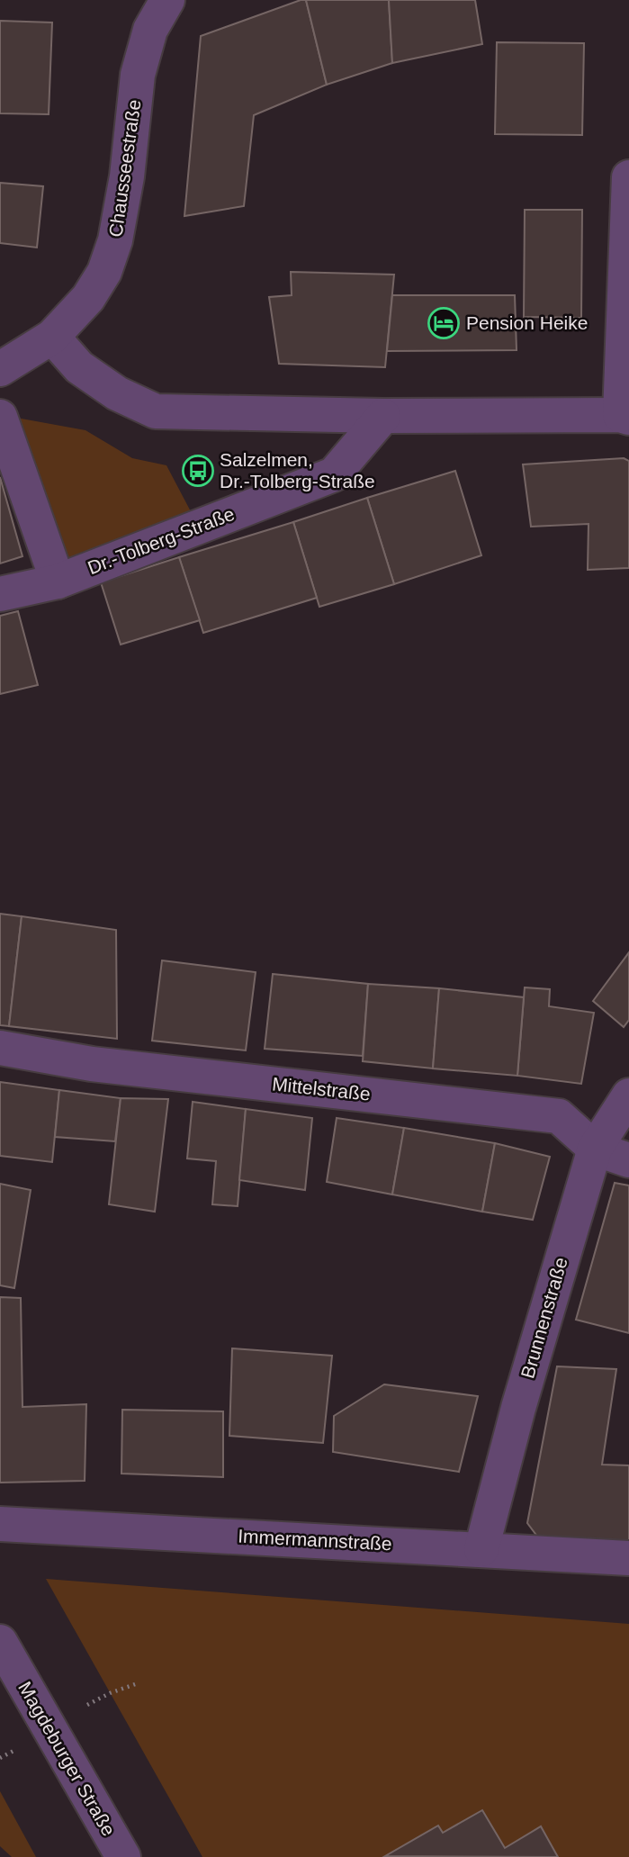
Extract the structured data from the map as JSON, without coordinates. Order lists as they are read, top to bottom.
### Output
{
  "streets": {
    "street": [
      "Chausseestraße",
      "Dr.-Tolberg-Straße",
      "Mittelstraße",
      "Brunnenstraße",
      "Immermannstraße",
      "Magdeburger Straße"
    ]
  },
  "crossings": [
    ["Mittelstraße", "Brunnenstraße"],
    ["Brunnenstraße", "Immermannstraße"]
  ],
  "places": {
    "hotel": ["Pension Heike"],
    "bus stop": ["Salzelmen, Dr.-Tolberg-Straße"]
  }
}
